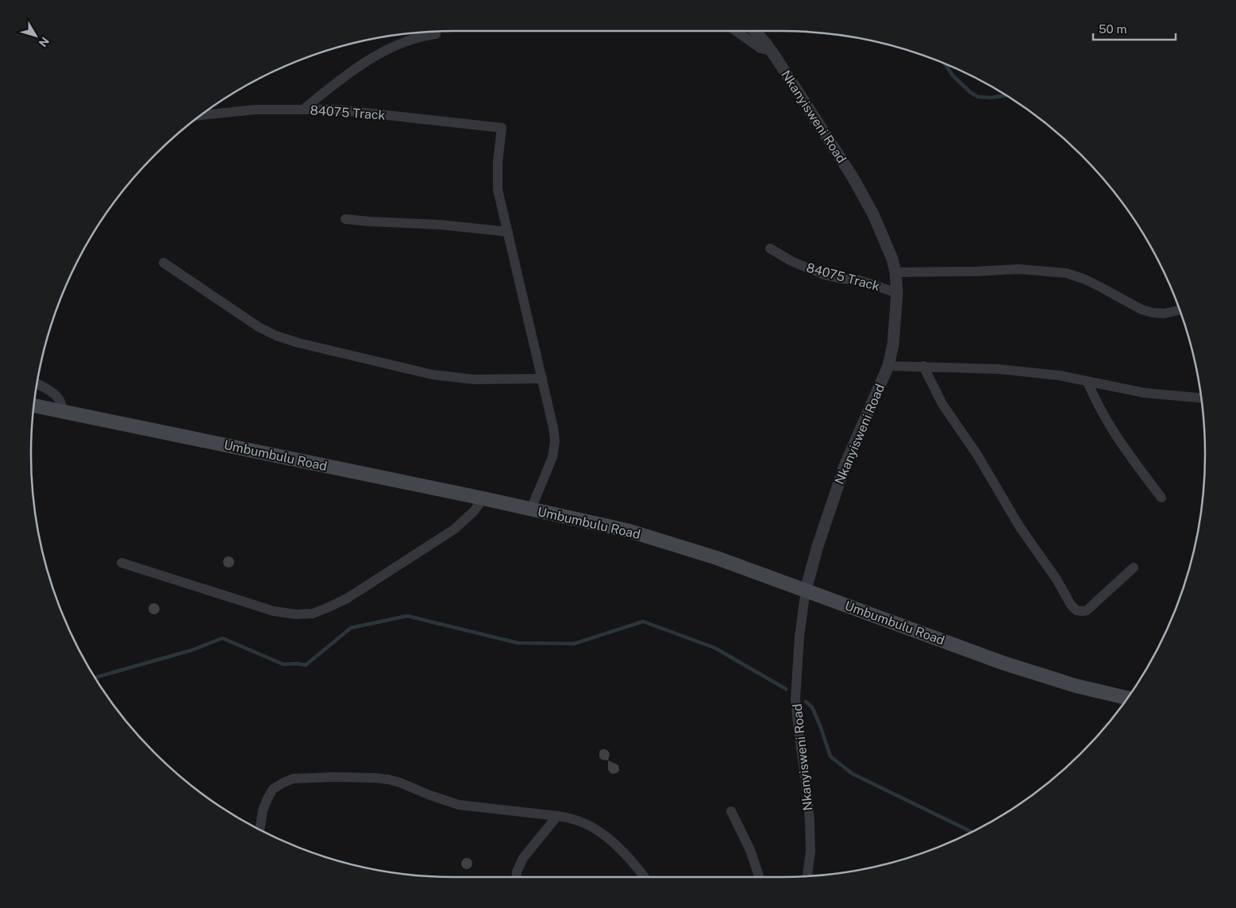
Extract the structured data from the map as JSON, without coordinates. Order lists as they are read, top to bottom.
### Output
{
  "streets": {
    "main road": ["Umbumbulu Road"],
    "street": ["84075 Track", "Nkanyisweni Road"]
  },
  "crossings": [
    ["84075 Track", "Nkanyisweni Road"],
    ["Nkanyisweni Road", "Umbumbulu Road"]
  ],
  "scale_bar": "50 m",
  "north": "bottom right"
}
